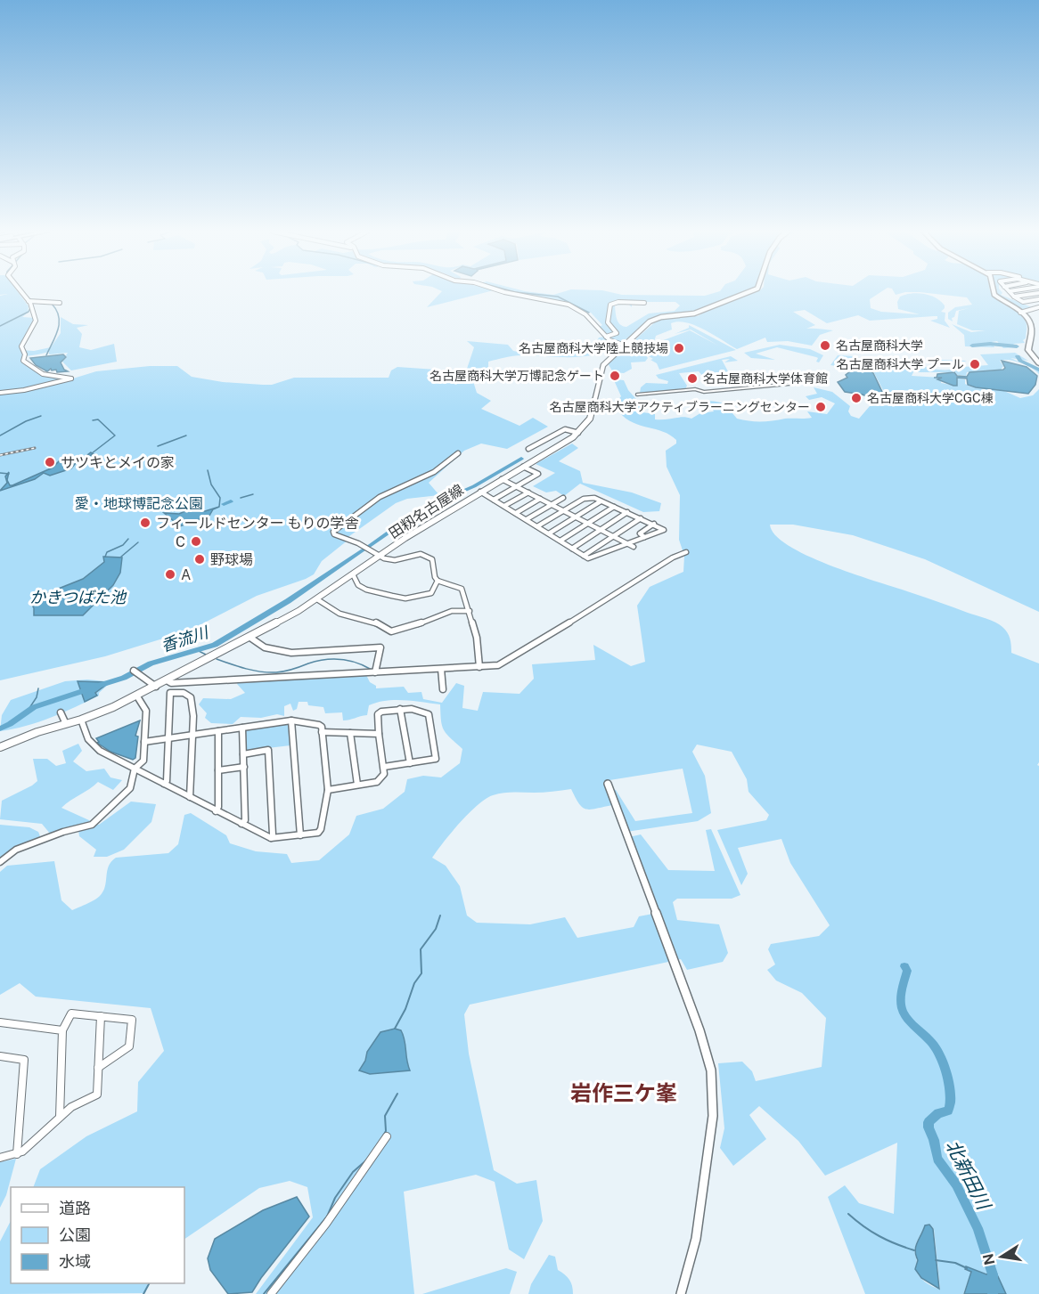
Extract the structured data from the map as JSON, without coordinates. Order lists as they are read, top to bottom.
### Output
{
  "streets": {
    "main road": ["田籾名古屋線"]
  },
  "districts": ["岩作三ケ峯"],
  "water": ["かきつばた池", "香流川", "北新田川"],
  "parks": ["愛・地球博記念公園"],
  "places": [
    "名古屋商科大学",
    "名古屋商科大学陸上競技場",
    "名古屋商科大学 プール",
    "名古屋商科大学万博記念ゲート",
    "名古屋商科大学体育館",
    "名古屋商科大学CGC棟",
    "名古屋商科大学アクティブラーニングセンター",
    "サツキとメイの家",
    "フィールドセンター もりの学舎",
    "C",
    "野球場",
    "A"
  ],
  "legend": ["道路", "公園", "水域"],
  "north": "left"
}
